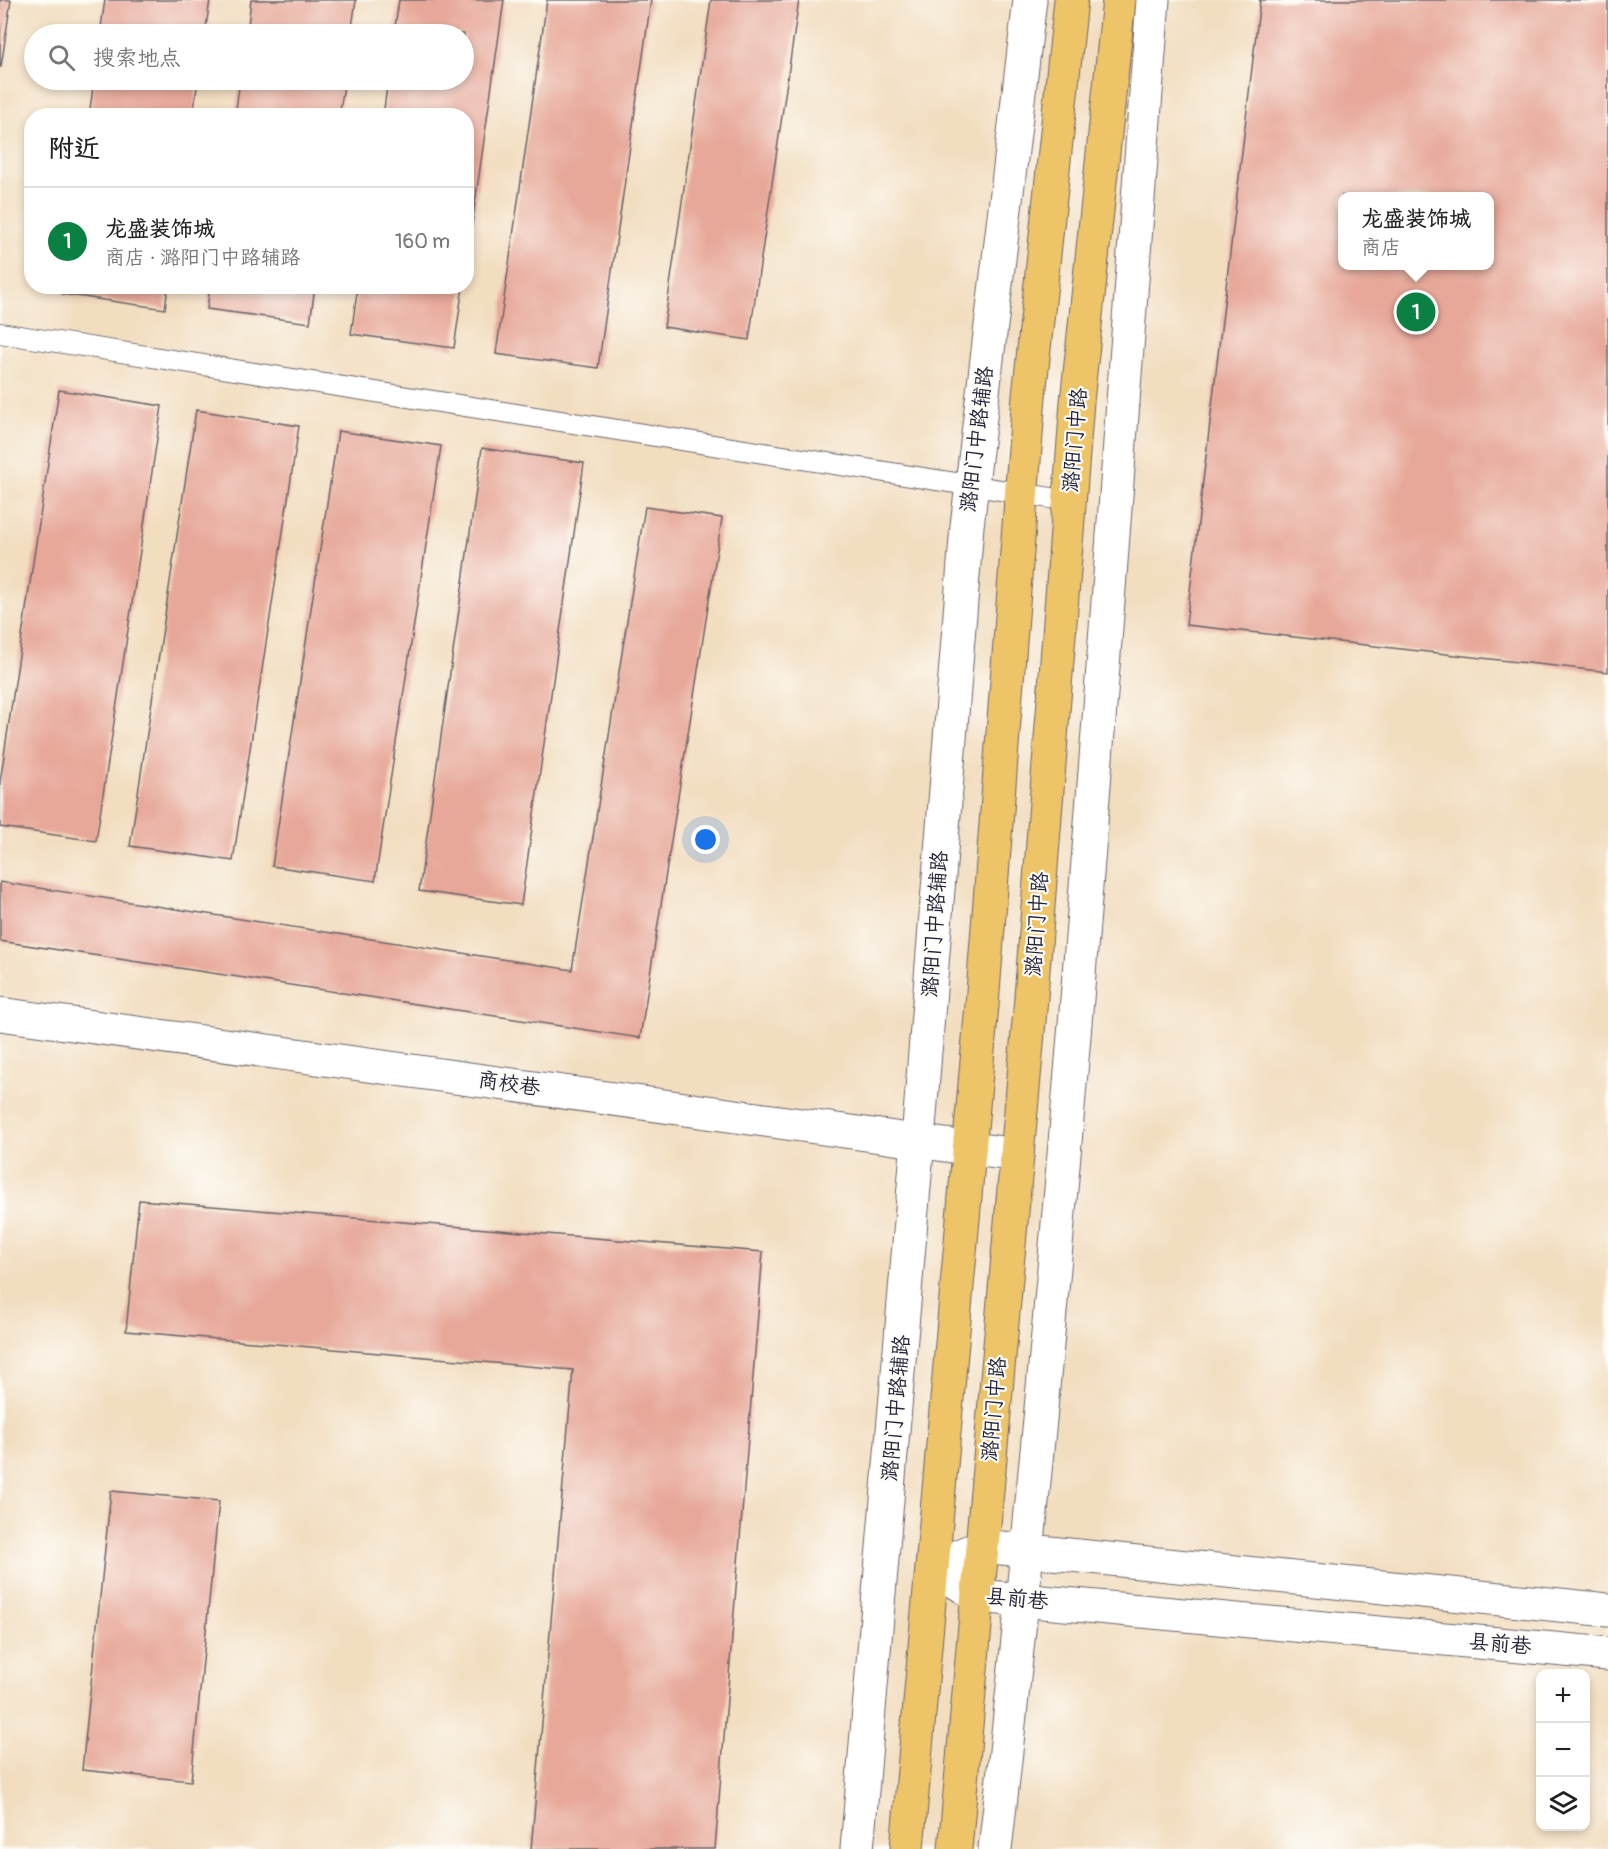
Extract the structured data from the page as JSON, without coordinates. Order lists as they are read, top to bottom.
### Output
{
  "streets": {
    "main road": ["潞阳门中路"],
    "street": ["潞阳门中路辅路", "商校巷", "县前巷"]
  },
  "crossings": [
    ["潞阳门中路辅路", "商校巷"],
    ["潞阳门中路", "商校巷"],
    ["潞阳门中路", "县前巷"]
  ],
  "page": {
    "search": "搜索地点",
    "heading": "附近",
    "list": [
      {
        "mark": "1",
        "name": "龙盛装饰城",
        "note": "商店 · 潞阳门中路辅路",
        "value": "160 m"
      }
    ],
    "popup": ["龙盛装饰城", "商店"],
    "pins": "1",
    "map_buttons": ["+", "−"]
  }
}
